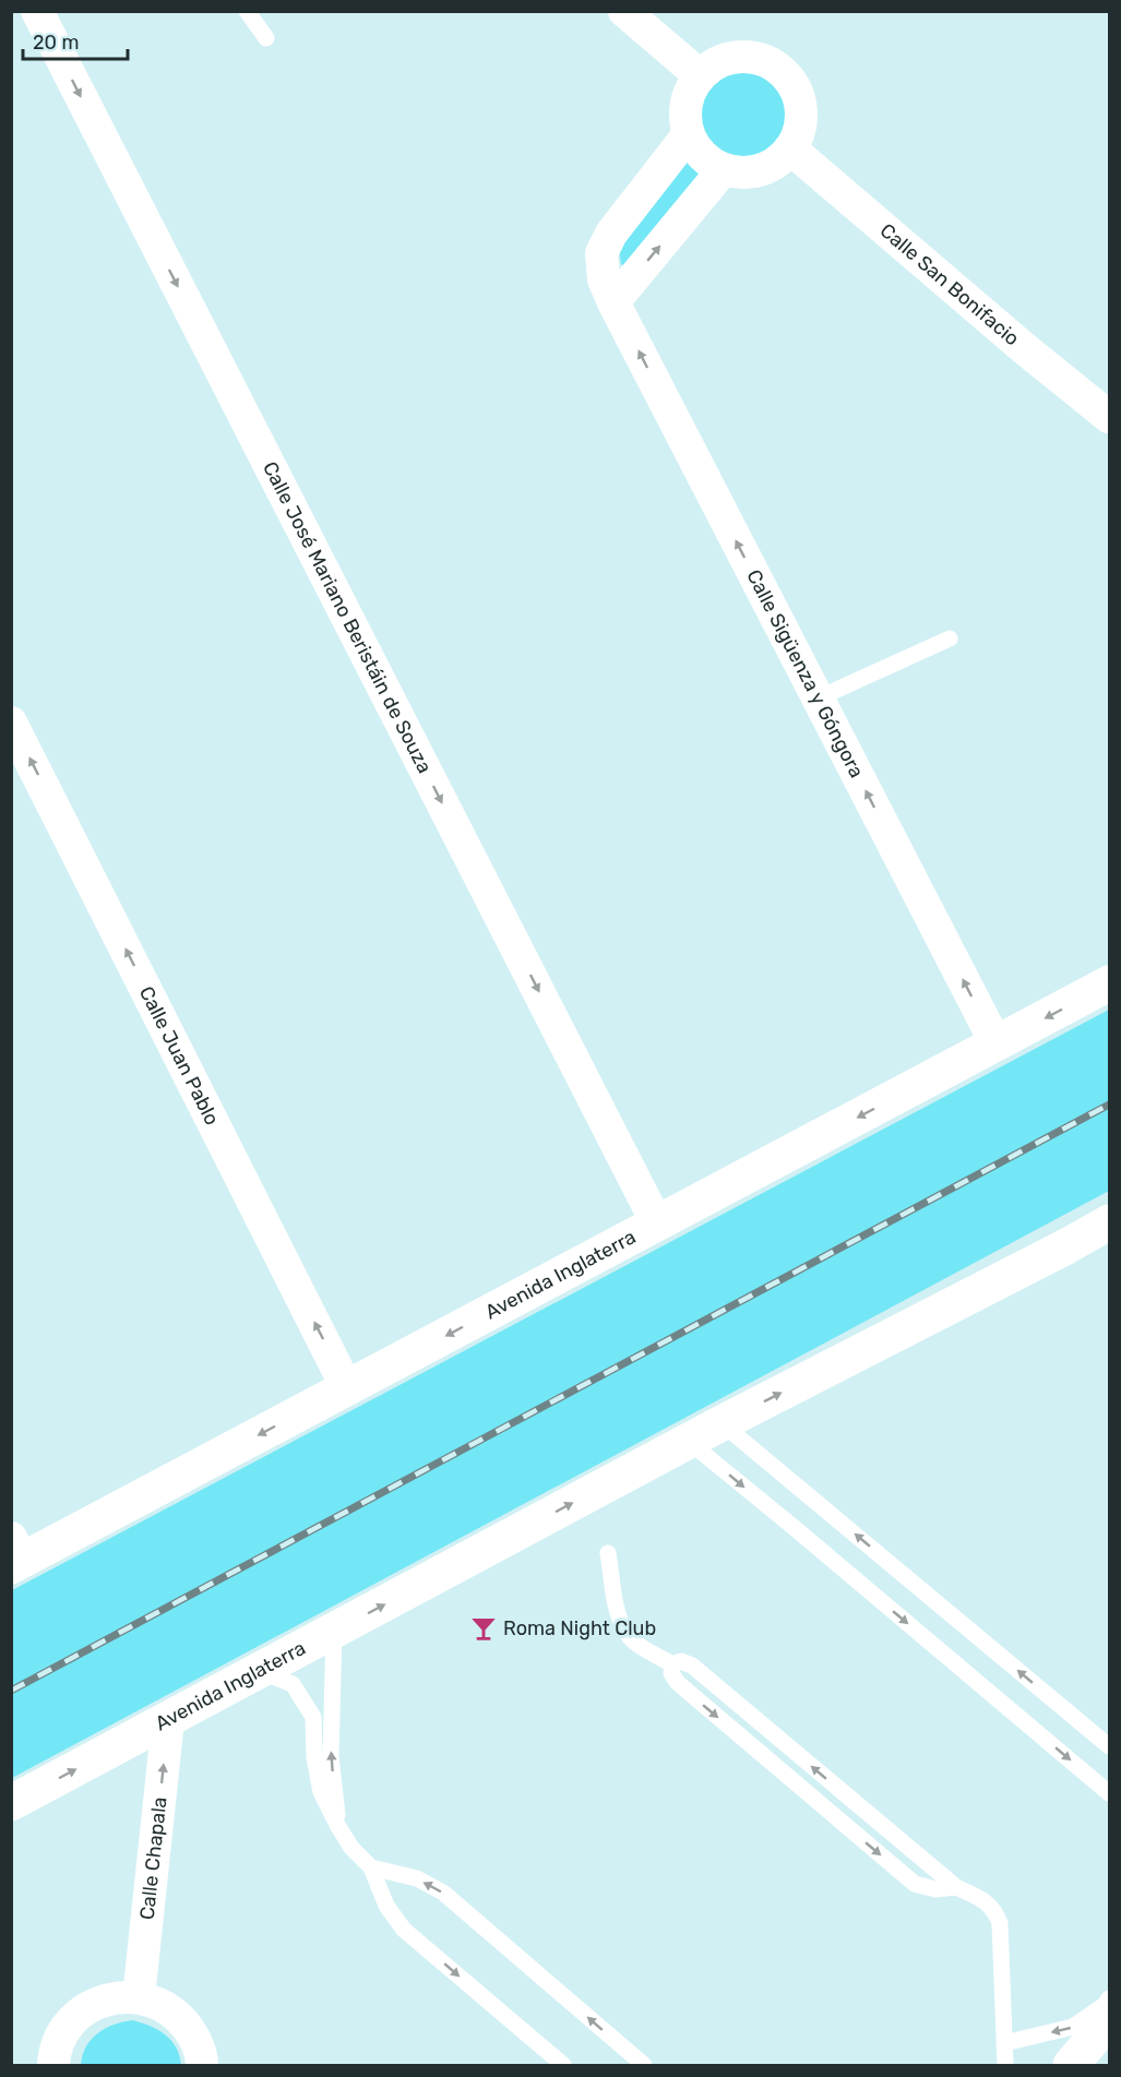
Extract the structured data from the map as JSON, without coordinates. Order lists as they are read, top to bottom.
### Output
{
  "streets": {
    "street": [
      "Calle San Bonifacio",
      "Calle José Mariano Beristáin de Souza",
      "Calle Sigüenza y Góngora",
      "Calle Juan Pablo",
      "Avenida Inglaterra",
      "Calle Chapala"
    ]
  },
  "crossings": [
    ["Calle San Bonifacio", "Calle Sigüenza y Góngora"],
    ["Calle José Mariano Beristáin de Souza", "Avenida Inglaterra"],
    ["Calle Sigüenza y Góngora", "Avenida Inglaterra"],
    ["Calle Juan Pablo", "Avenida Inglaterra"],
    ["Avenida Inglaterra", "Calle Chapala"]
  ],
  "one_way": [
    "Calle José Mariano Beristáin de Souza",
    "Calle Sigüenza y Góngora",
    "Calle Juan Pablo",
    "Calle Chapala"
  ],
  "places": {
    "bar": ["Roma Night Club"]
  },
  "scale_bar": "20 m"
}
